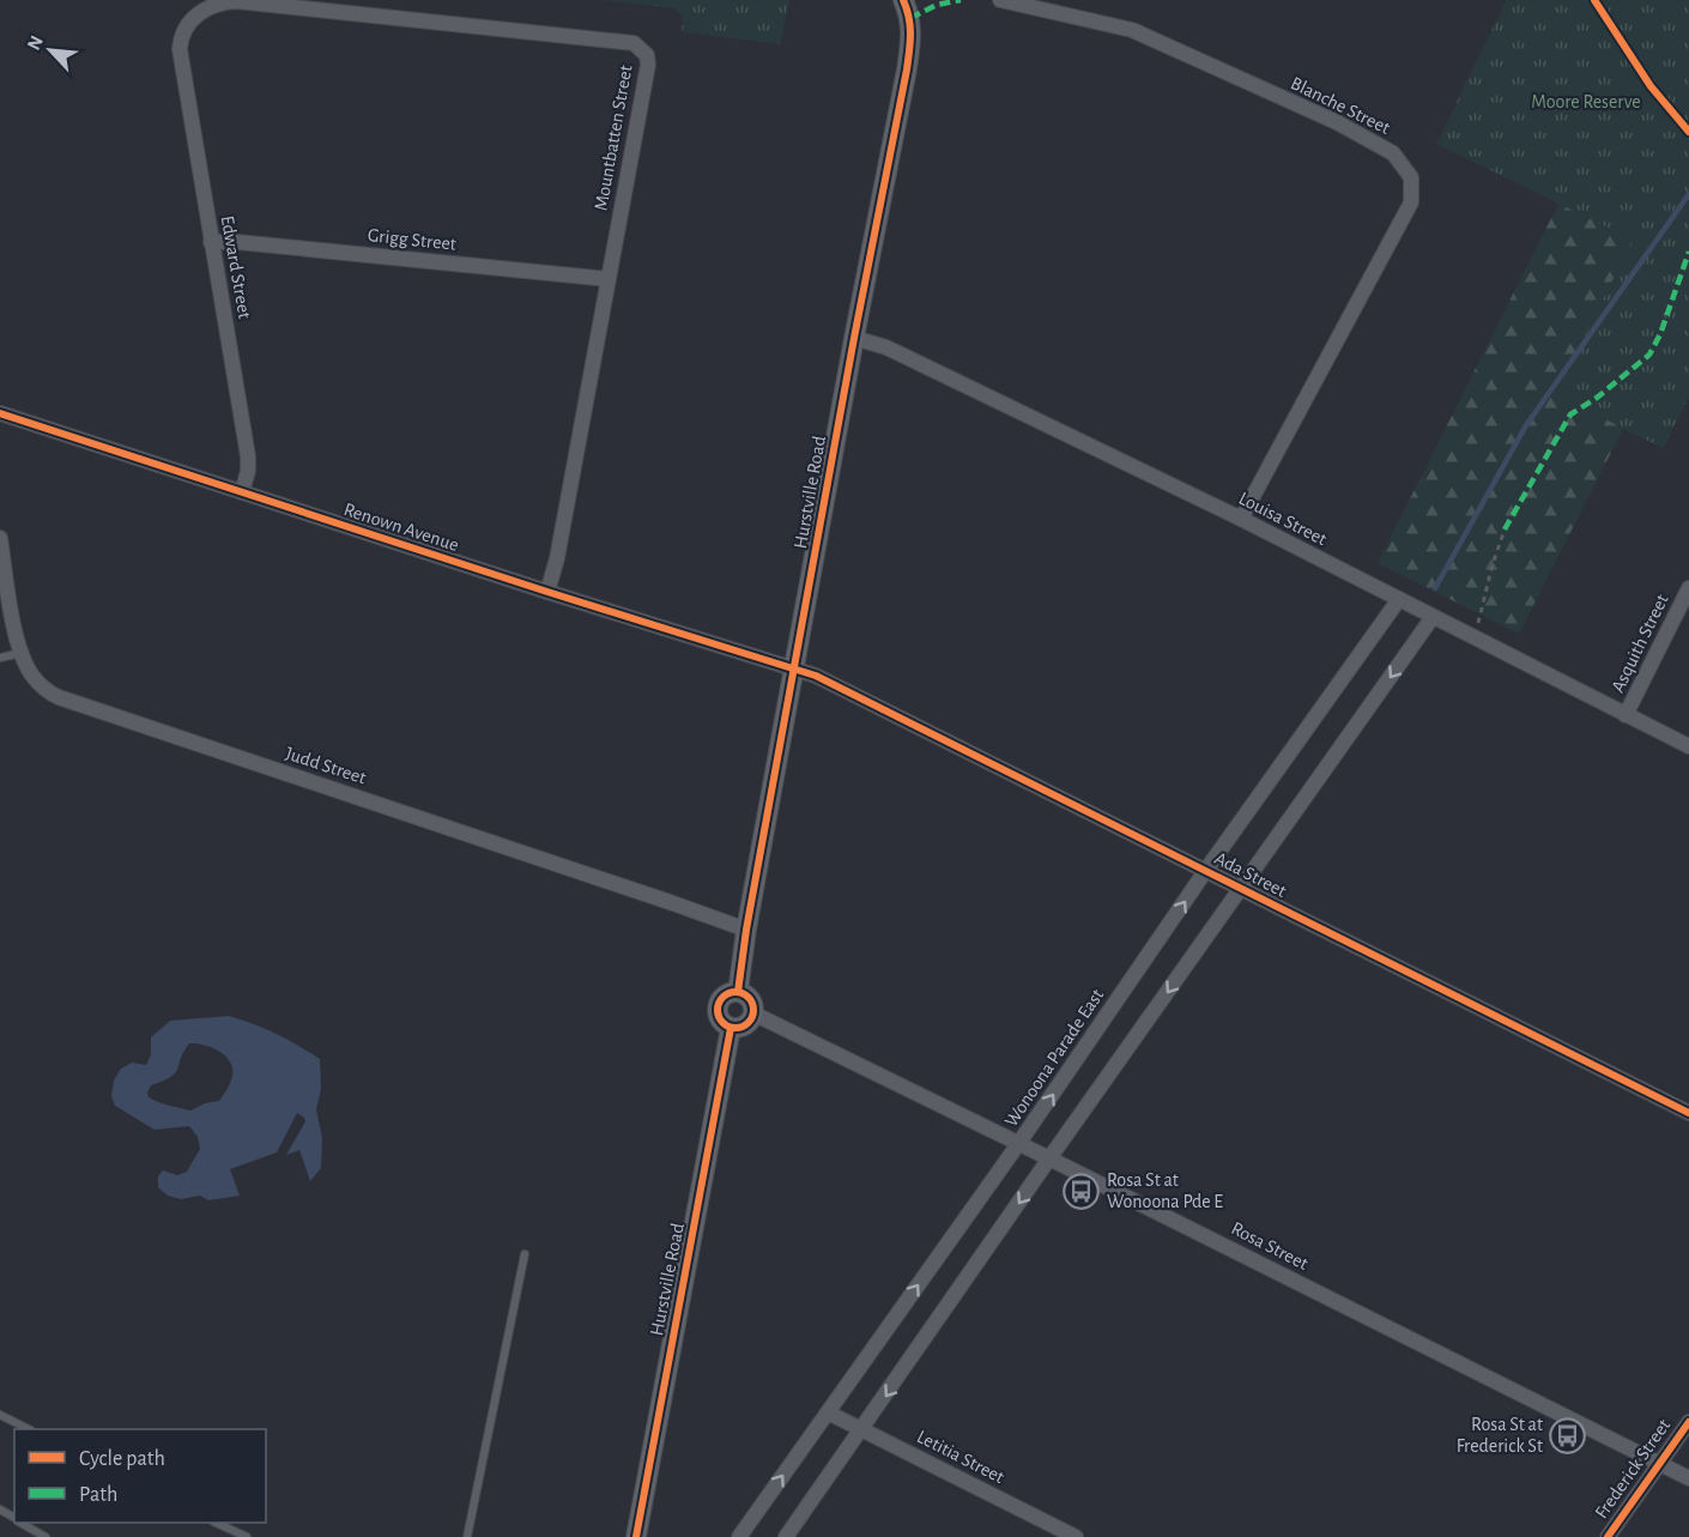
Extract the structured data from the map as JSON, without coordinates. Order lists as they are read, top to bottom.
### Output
{
  "streets": {
    "main road": ["Hurstville Road"],
    "street": [
      "Blanche Street",
      "Mountbatten Street",
      "Grigg Street",
      "Edward Street",
      "Louisa Street",
      "Renown Avenue",
      "Asquith Street",
      "Judd Street",
      "Ada Street",
      "Wonoona Parade East",
      "Rosa Street",
      "Letitia Street",
      "Frederick Street"
    ]
  },
  "crossings": [
    ["Blanche Street", "Louisa Street"],
    ["Mountbatten Street", "Grigg Street"],
    ["Mountbatten Street", "Edward Street"],
    ["Mountbatten Street", "Renown Avenue"],
    ["Grigg Street", "Edward Street"],
    ["Edward Street", "Renown Avenue"],
    ["Hurstville Road", "Louisa Street"],
    ["Hurstville Road", "Renown Avenue"],
    ["Hurstville Road", "Judd Street"],
    ["Hurstville Road", "Ada Street"],
    ["Hurstville Road", "Rosa Street"],
    ["Louisa Street", "Asquith Street"],
    ["Louisa Street", "Wonoona Parade East"],
    ["Renown Avenue", "Ada Street"],
    ["Ada Street", "Wonoona Parade East"],
    ["Wonoona Parade East", "Rosa Street"],
    ["Wonoona Parade East", "Letitia Street"],
    ["Rosa Street", "Frederick Street"]
  ],
  "parks": ["Moore Reserve"],
  "places": {
    "bus stop": ["Rosa St at Wonoona Pde E", "Rosa St at Frederick St"]
  },
  "legend": ["Cycle path", "Path"],
  "north": "top left"
}
